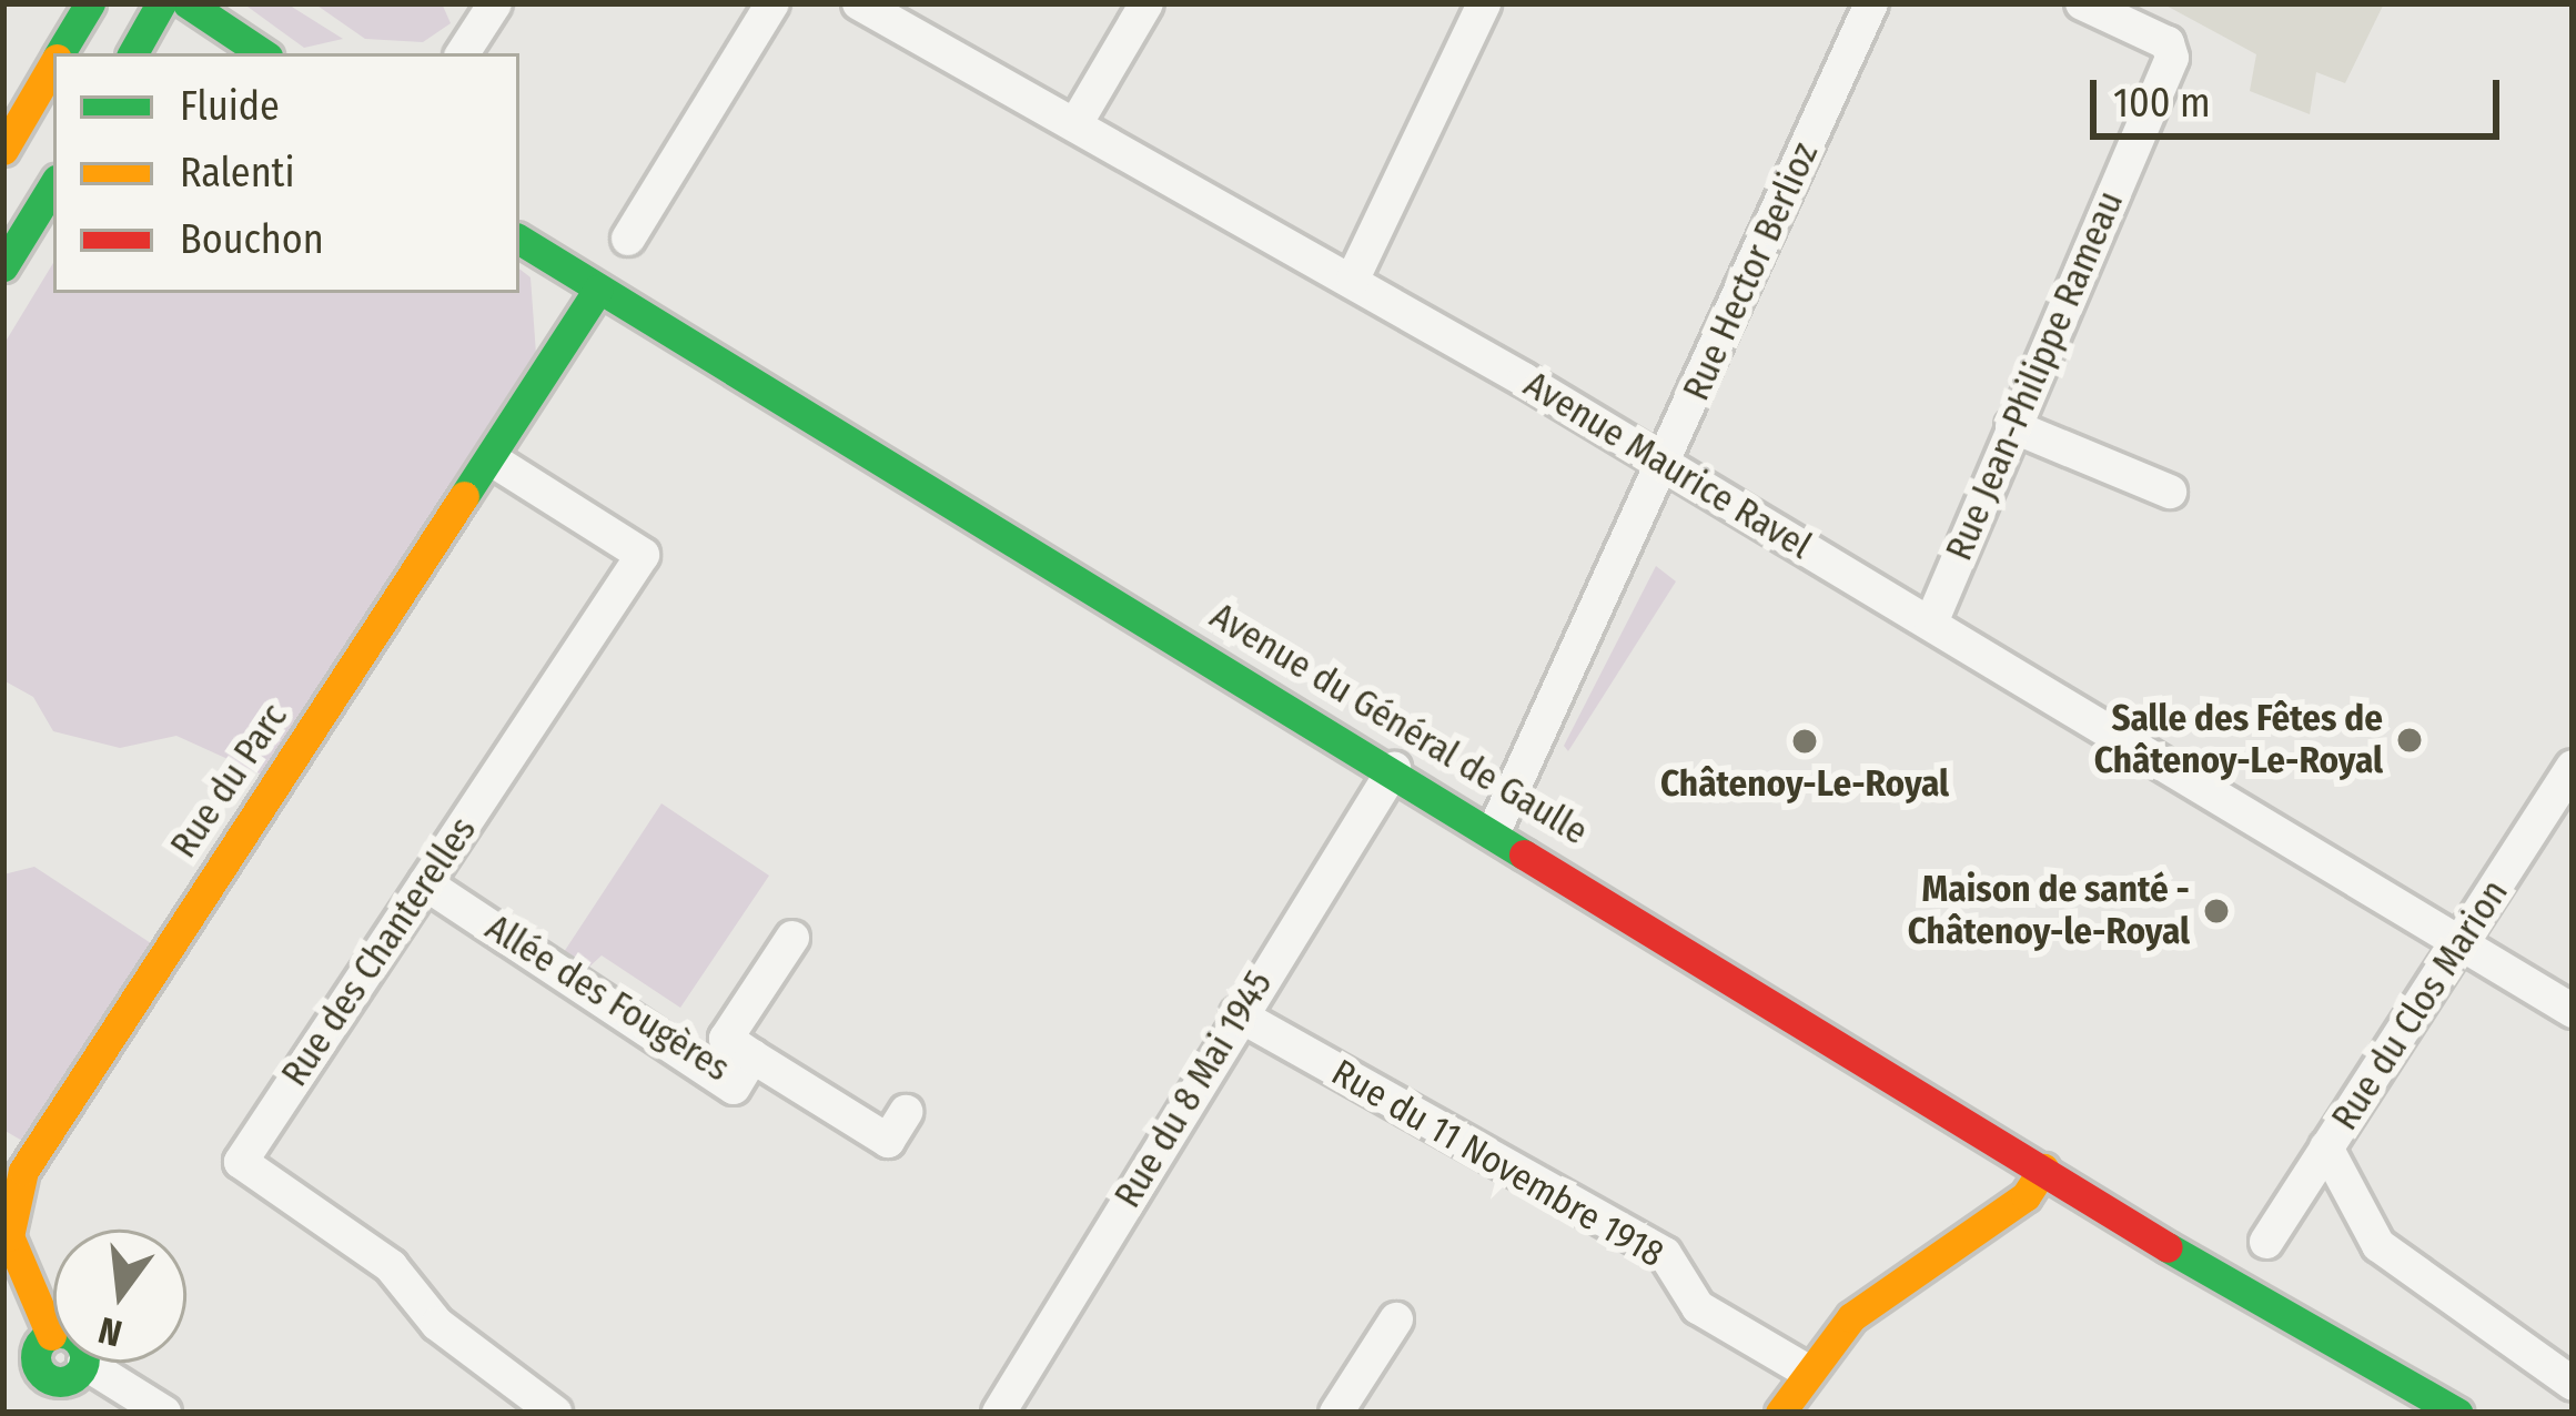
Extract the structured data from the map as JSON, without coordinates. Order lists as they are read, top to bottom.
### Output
{
  "streets": {
    "main road": ["Avenue du Général de Gaulle", "Rue du Parc"],
    "street": [
      "Rue Hector Berlioz",
      "Rue Jean-Philippe Rameau",
      "Avenue Maurice Ravel",
      "Rue des Chanterelles",
      "Allée des Fougères",
      "Rue du Clos Marion",
      "Rue du 8 Mai 1945",
      "Rue du 11 Novembre 1918"
    ]
  },
  "crossings": [
    ["Rue Hector Berlioz", "Avenue Maurice Ravel"],
    ["Rue Hector Berlioz", "Avenue du Général de Gaulle"],
    ["Rue Jean-Philippe Rameau", "Avenue Maurice Ravel"],
    ["Avenue Maurice Ravel", "Rue du Clos Marion"],
    ["Avenue du Général de Gaulle", "Rue du Parc"],
    ["Avenue du Général de Gaulle", "Rue du 8 Mai 1945"],
    ["Rue du Parc", "Rue des Chanterelles"],
    ["Rue des Chanterelles", "Allée des Fougères"],
    ["Rue du 8 Mai 1945", "Rue du 11 Novembre 1918"]
  ],
  "places": ["Salle des Fêtes de Châtenoy-Le-Royal", "Châtenoy-Le-Royal", "Maison de santé - Châtenoy-le-Royal"],
  "legend": ["Fluide", "Ralenti", "Bouchon"],
  "scale_bar": "100 m",
  "north": "bottom"
}
